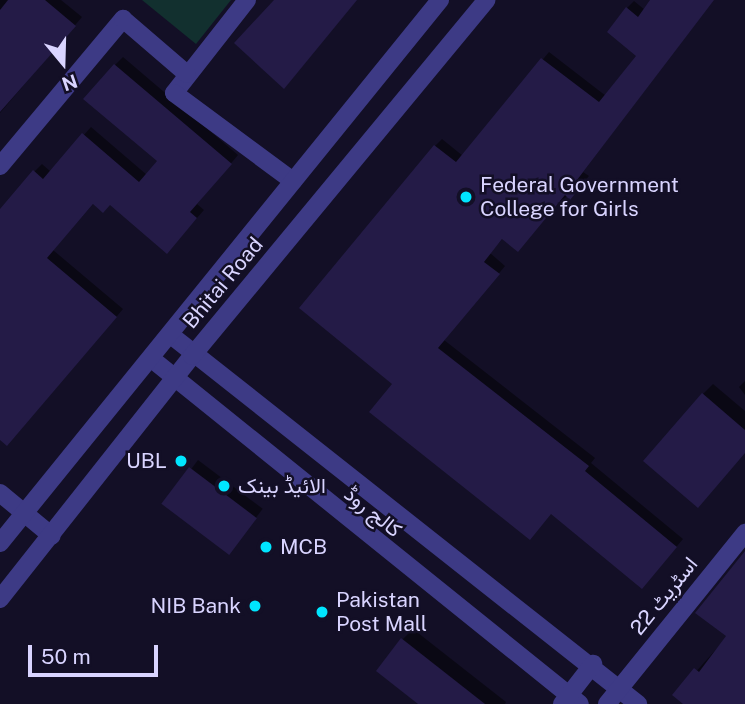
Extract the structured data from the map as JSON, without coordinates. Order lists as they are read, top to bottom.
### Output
{
  "streets": {
    "street": ["Bhitai Road", "کالج روڈ", "اسٹریٹ 22"]
  },
  "crossings": [
    ["Bhitai Road", "کالج روڈ"],
    ["کالج روڈ", "اسٹریٹ 22"]
  ],
  "places": [
    "Federal Government College for Girls",
    "UBL",
    "الائیڈ بینک",
    "MCB",
    "NIB Bank",
    "Pakistan Post Mall"
  ],
  "scale_bar": "50 m",
  "north": "bottom"
}
